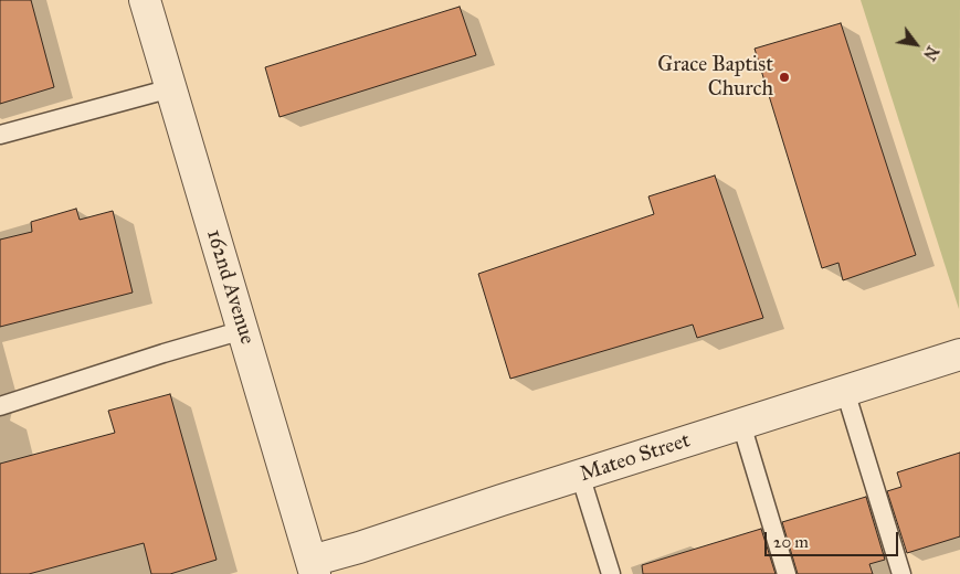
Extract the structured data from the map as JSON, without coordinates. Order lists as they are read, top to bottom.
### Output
{
  "streets": {
    "street": ["162nd Avenue", "Mateo Street"]
  },
  "crossings": [
    ["162nd Avenue", "Mateo Street"]
  ],
  "places": ["Grace Baptist Church"],
  "scale_bar": "20 m",
  "north": "bottom right"
}
